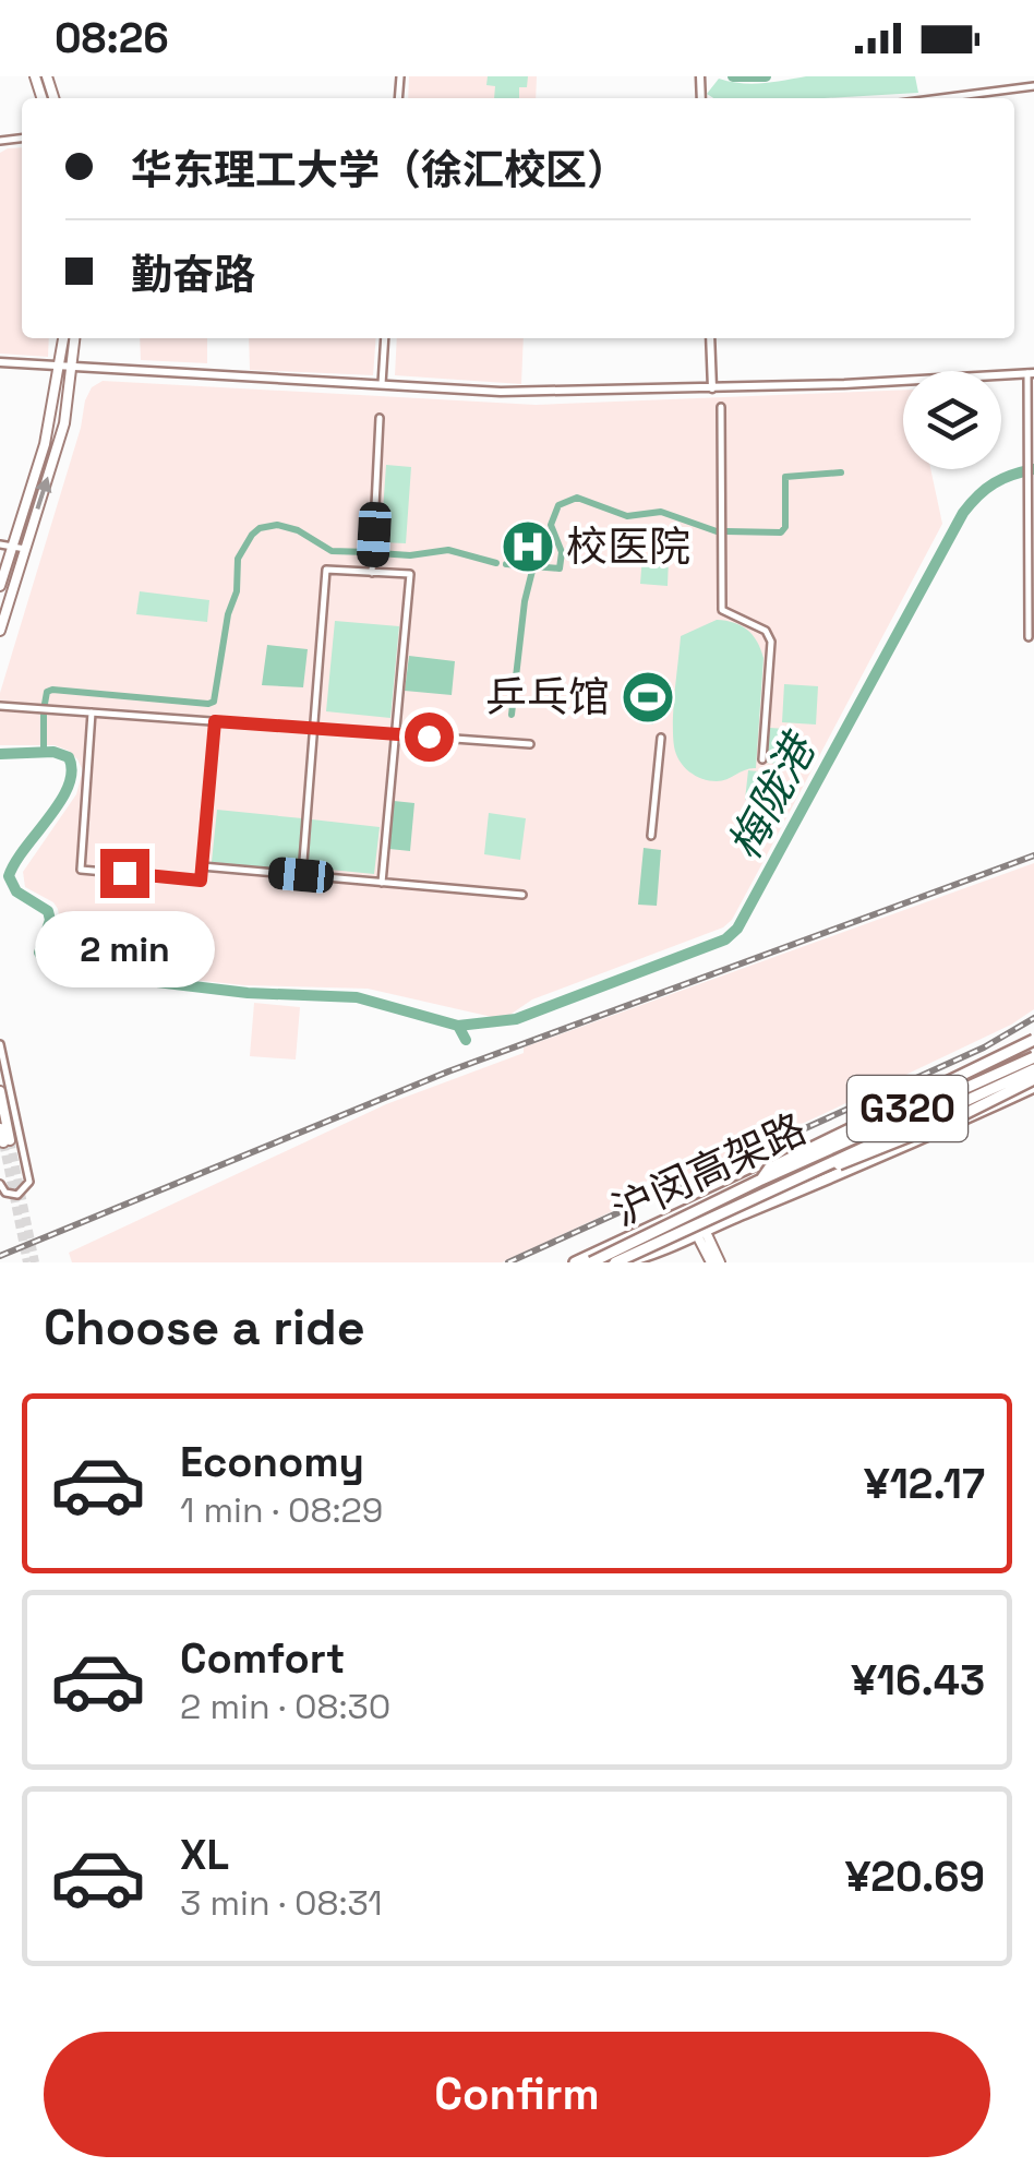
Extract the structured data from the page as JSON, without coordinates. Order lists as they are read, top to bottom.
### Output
{
  "streets": {
    "main road": ["G320", "沪闵高架路"]
  },
  "crossings": [
    ["G320", "沪闵高架路"]
  ],
  "water": ["梅陇港"],
  "places": {
    "hospital": ["校医院"],
    "sports": ["乒乓馆"]
  },
  "page": {
    "status": "08:26",
    "banner": ["华东理工大学（徐汇校区）", "勤奋路"],
    "bubble": "2 min",
    "heading": "Choose a ride",
    "list": [
      {
        "name": "Economy",
        "note": "1 min · 08:29",
        "value": "¥12.17"
      },
      {
        "name": "Comfort",
        "note": "2 min · 08:30",
        "value": "¥16.43"
      },
      {
        "name": "XL",
        "note": "3 min · 08:31",
        "value": "¥20.69"
      }
    ],
    "buttons": "Confirm"
  }
}
